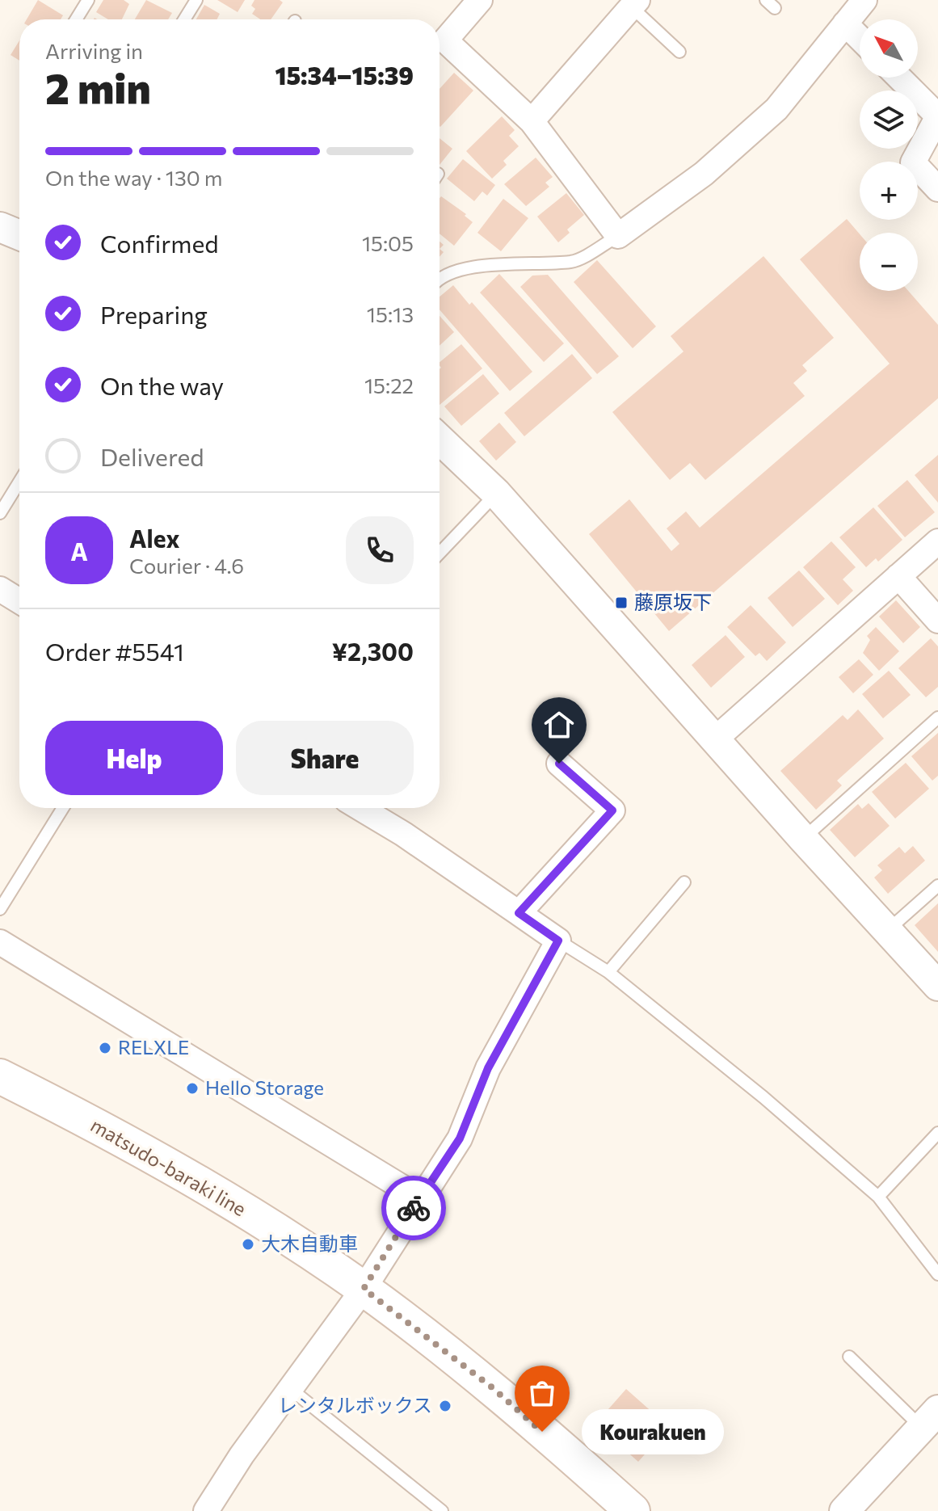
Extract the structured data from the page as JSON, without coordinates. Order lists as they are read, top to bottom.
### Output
{
  "streets": {
    "main road": ["matsudo-baraki line"]
  },
  "places": {
    "transit": ["藤原坂下"],
    "other": [
      "RELXLE",
      "Hello Storage",
      "大木自動車",
      "レンタルボックス",
      "Kourakuen"
    ]
  },
  "north": "top left",
  "page": {
    "map_buttons": ["+", "−"],
    "heading": ["2 min", "Arriving in", "15:34–15:39"],
    "panel": [
      "Alex",
      "Courier · 4.6",
      "Order #5541",
      "¥2,300"
    ],
    "bar": "On the way · 130 m",
    "list": [
      ["Confirmed", "15:05"],
      ["Preparing", "15:13"],
      ["On the way", "15:22"],
      "Delivered"
    ],
    "round": "A",
    "buttons": ["Help", "Share"],
    "bubble": "Kourakuen"
  }
}
